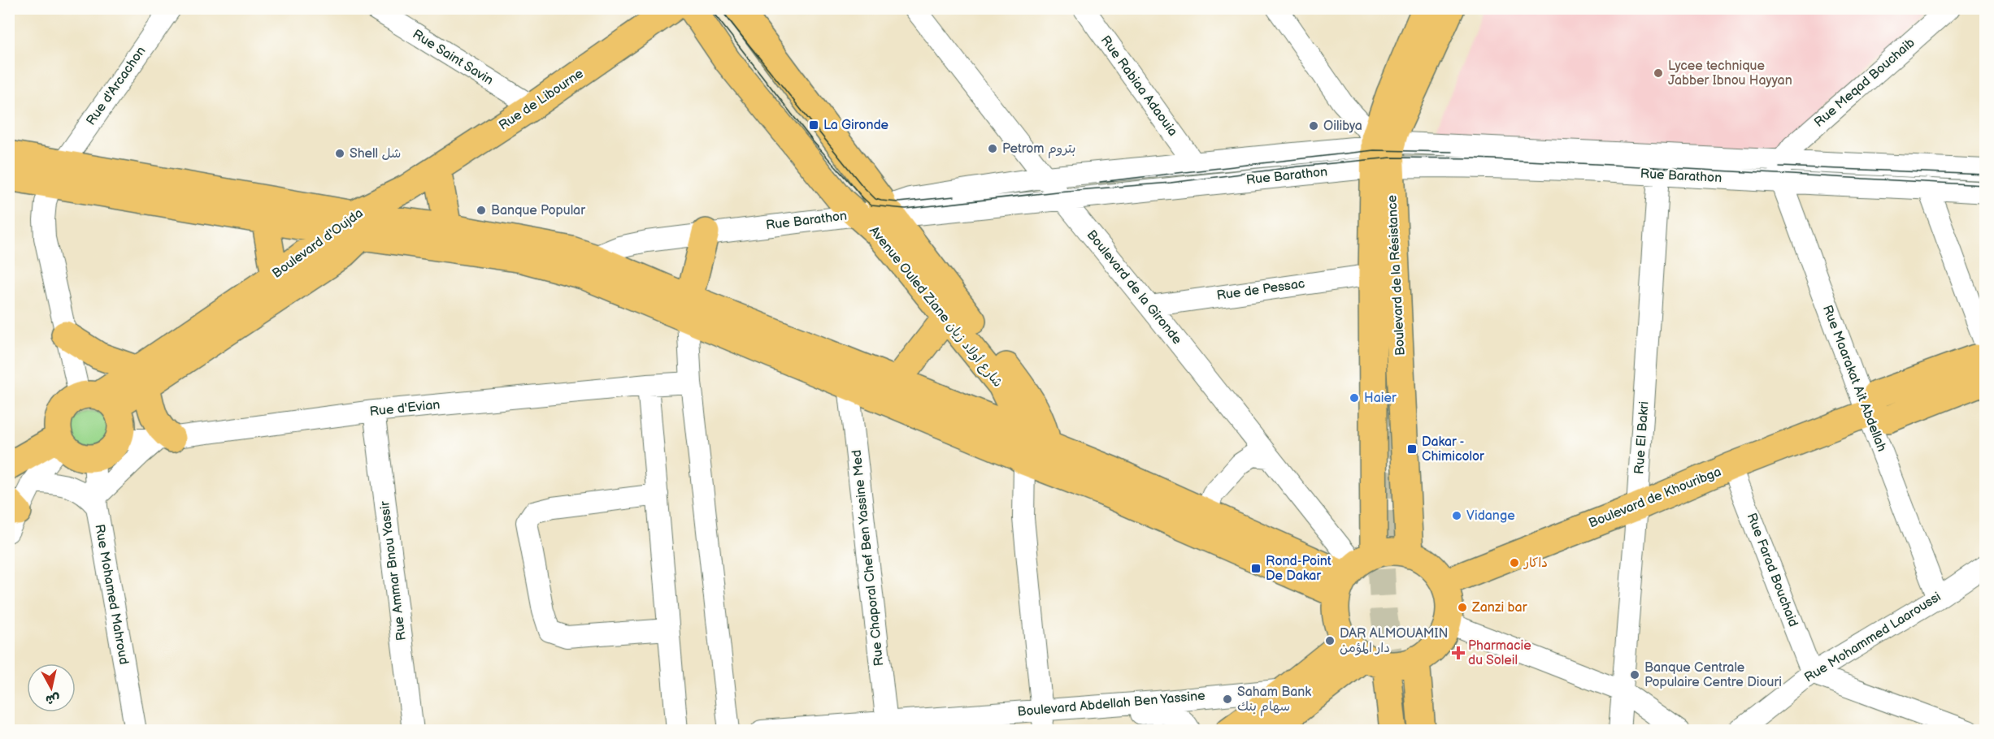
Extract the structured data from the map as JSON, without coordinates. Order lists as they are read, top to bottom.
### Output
{
  "streets": {
    "main road": [
      "Rue de Libourne",
      "Boulevard d'Oujda",
      "Boulevard de la Résistance",
      "Avenue Ouled Ziane شارع أولاد زيان",
      "Boulevard de Khouribga"
    ],
    "street": [
      "Rue Saint Savin",
      "Rue Meqad Bouchaib",
      "Rue d'Arcachon",
      "Rue Rabiaa Adaouia",
      "Rue Barathon",
      "Boulevard de la Gironde",
      "Rue de Pessac",
      "Rue Maarakat Ait Abdellah",
      "Rue d'Evian",
      "Rue El Bakri",
      "Rue Chaporal Chef Ben Yassine Med",
      "Rue Farad Bouchaid",
      "Rue Ammar Bnou Yassir",
      "Rue Mohamed Mahroud",
      "Rue Mohammed Laaroussi",
      "Boulevard Abdellah Ben Yassine"
    ]
  },
  "crossings": [
    ["Rue Saint Savin", "Rue de Libourne"],
    ["Rue Meqad Bouchaib", "Rue Maarakat Ait Abdellah"],
    ["Rue de Libourne", "Boulevard d'Oujda"],
    ["Rue Barathon", "Boulevard de la Résistance"],
    ["Rue Barathon", "Boulevard de la Gironde"],
    ["Rue Barathon", "Avenue Ouled Ziane شارع أولاد زيان"],
    ["Rue Barathon", "Rue Maarakat Ait Abdellah"],
    ["Rue Barathon", "Rue El Bakri"],
    ["Boulevard d'Oujda", "Rue d'Evian"],
    ["Boulevard d'Oujda", "Rue Mohamed Mahroud"],
    ["Boulevard de la Résistance", "Boulevard de la Gironde"],
    ["Boulevard de la Résistance", "Rue de Pessac"],
    ["Boulevard de la Résistance", "Boulevard de Khouribga"],
    ["Boulevard de la Gironde", "Rue de Pessac"],
    ["Boulevard de la Gironde", "Boulevard de Khouribga"],
    ["Rue Maarakat Ait Abdellah", "Boulevard de Khouribga"],
    ["Rue Maarakat Ait Abdellah", "Rue Mohammed Laaroussi"],
    ["Rue d'Evian", "Rue Ammar Bnou Yassir"],
    ["Rue d'Evian", "Rue Mohamed Mahroud"],
    ["Rue El Bakri", "Boulevard de Khouribga"],
    ["Boulevard de Khouribga", "Rue Farad Bouchaid"],
    ["Rue Chaporal Chef Ben Yassine Med", "Boulevard Abdellah Ben Yassine"],
    ["Rue Farad Bouchaid", "Rue Mohammed Laaroussi"]
  ],
  "places": {
    "other": [
      "Lycee technique Jabber Ibnou Hayyan",
      "Oilibya",
      "Petrom بتروم",
      "Shell شل",
      "Banque Popular",
      "Haier",
      "Vidange",
      "داكار",
      "Zanzi bar",
      "DAR ALMOUAMIN دار المؤمن",
      "Banque Centrale Populaire Centre Diouri",
      "Saham Bank سهام بنك"
    ],
    "transit": ["La Gironde", "Dakar - Chimicolor", "Rond-Point De Dakar"],
    "health": ["Pharmacie du Soleil"]
  },
  "north": "bottom"
}
